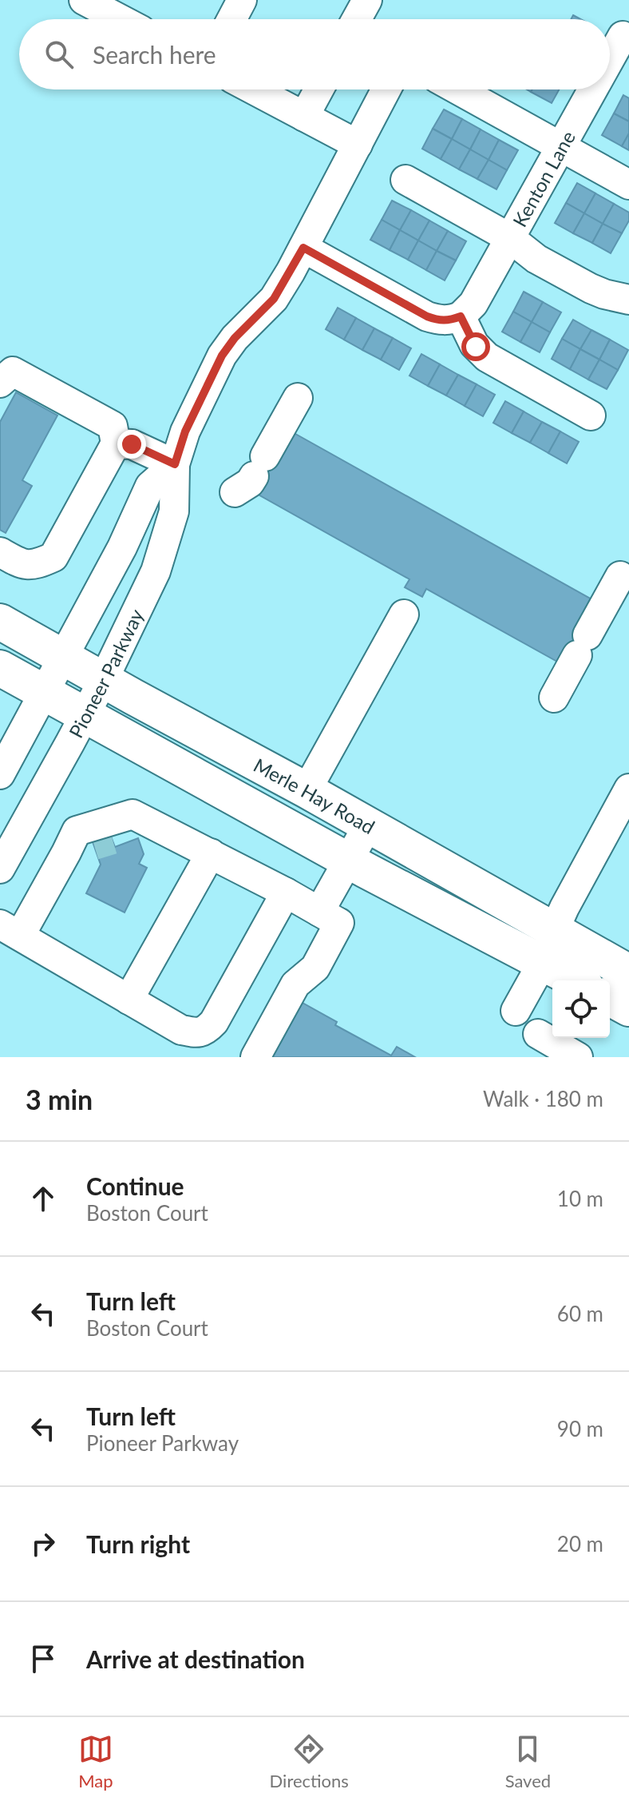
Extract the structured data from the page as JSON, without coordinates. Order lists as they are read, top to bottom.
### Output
{
  "streets": {
    "main road": ["Merle Hay Road"],
    "street": ["Kenton Lane", "Pioneer Parkway"]
  },
  "crossings": [
    ["Pioneer Parkway", "Merle Hay Road"]
  ],
  "page": {
    "search": "Search here",
    "heading": ["3 min", "Walk · 180 m"],
    "list": [
      ["Continue", "Boston Court", "10 m"],
      ["Turn left", "Boston Court", "60 m"],
      ["Turn left", "Pioneer Parkway", "90 m"],
      ["Turn right", "20 m"],
      "Arrive at destination"
    ],
    "nav": ["Map", "Directions", "Saved"]
  }
}
